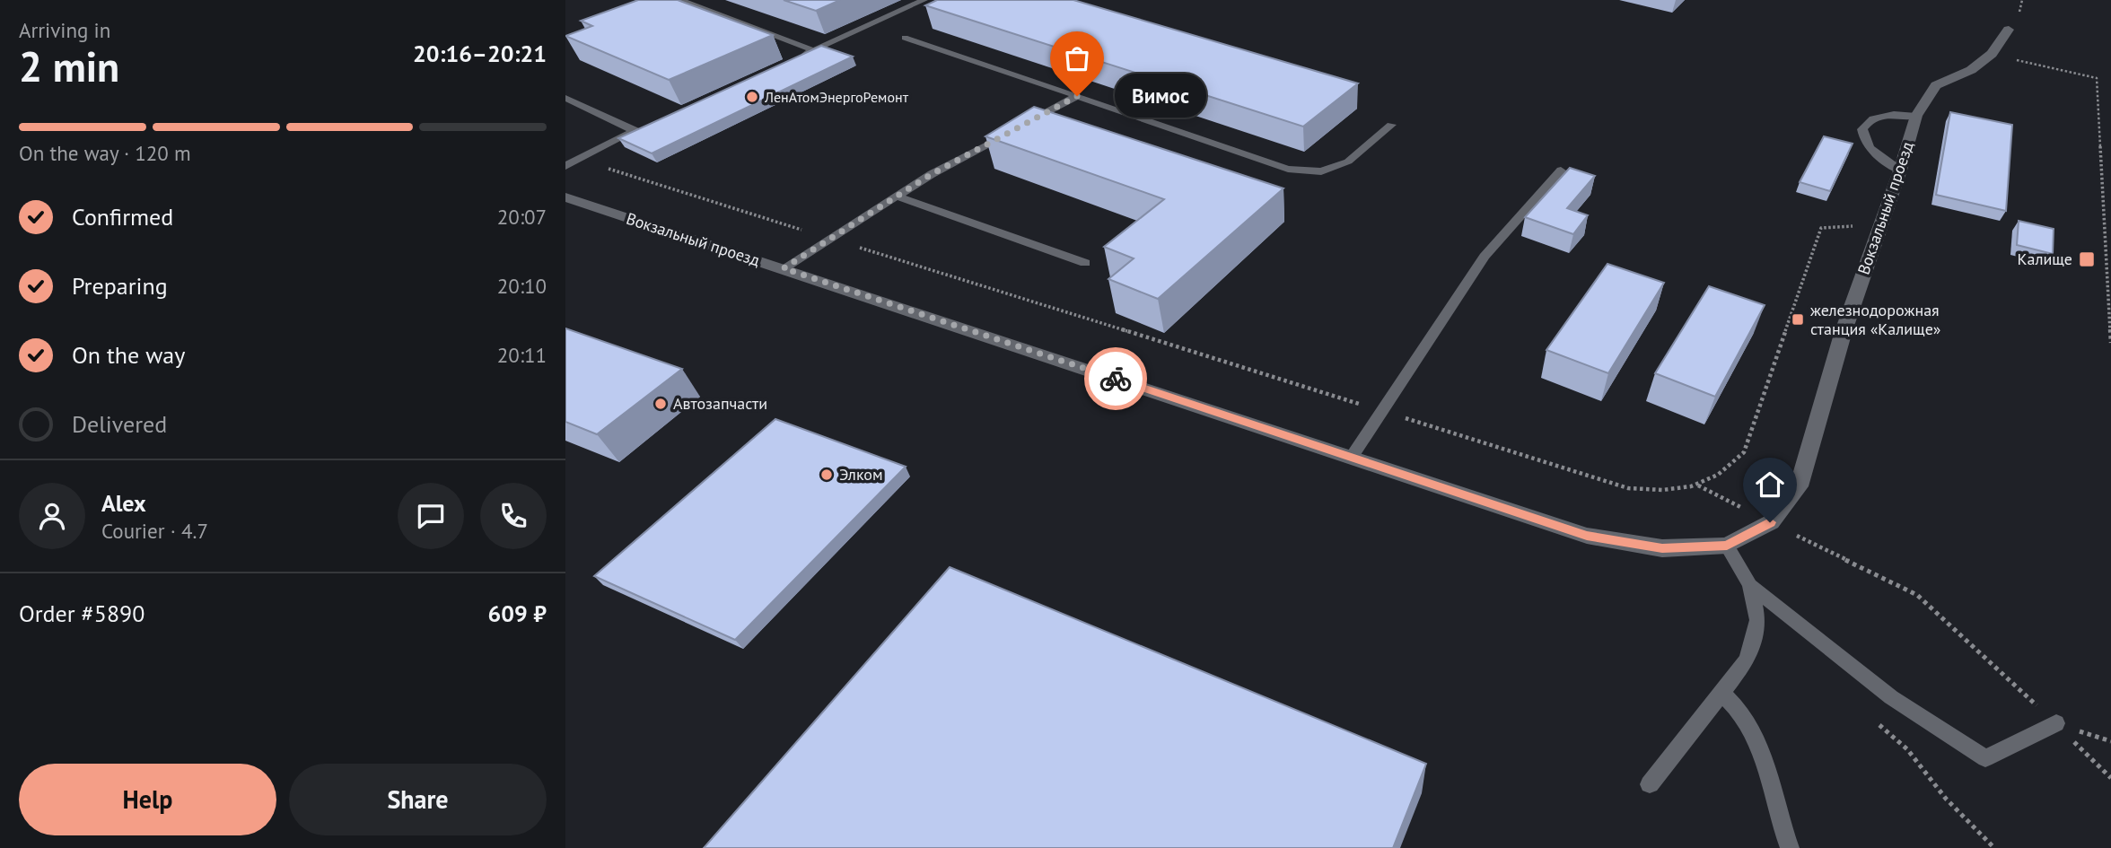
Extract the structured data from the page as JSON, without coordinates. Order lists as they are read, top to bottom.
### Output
{
  "streets": {
    "street": ["Вокзальный проезд"]
  },
  "places": {
    "other": [
      "Вимос",
      "ЛенАтомЭнергоРемонт",
      "Автозапчасти",
      "Элком"
    ],
    "transit": ["Калище", "железнодорожная станция «Калище»"]
  },
  "page": {
    "heading": ["2 min", "Arriving in", "20:16–20:21"],
    "panel": [
      "Alex",
      "Courier · 4.7",
      "Order #5890",
      "609 ₽"
    ],
    "bubble": "Вимос",
    "bar": "On the way · 120 m",
    "list": [
      ["Confirmed", "20:07"],
      ["Preparing", "20:10"],
      ["On the way", "20:11"],
      "Delivered"
    ],
    "buttons": ["Help", "Share"]
  }
}
